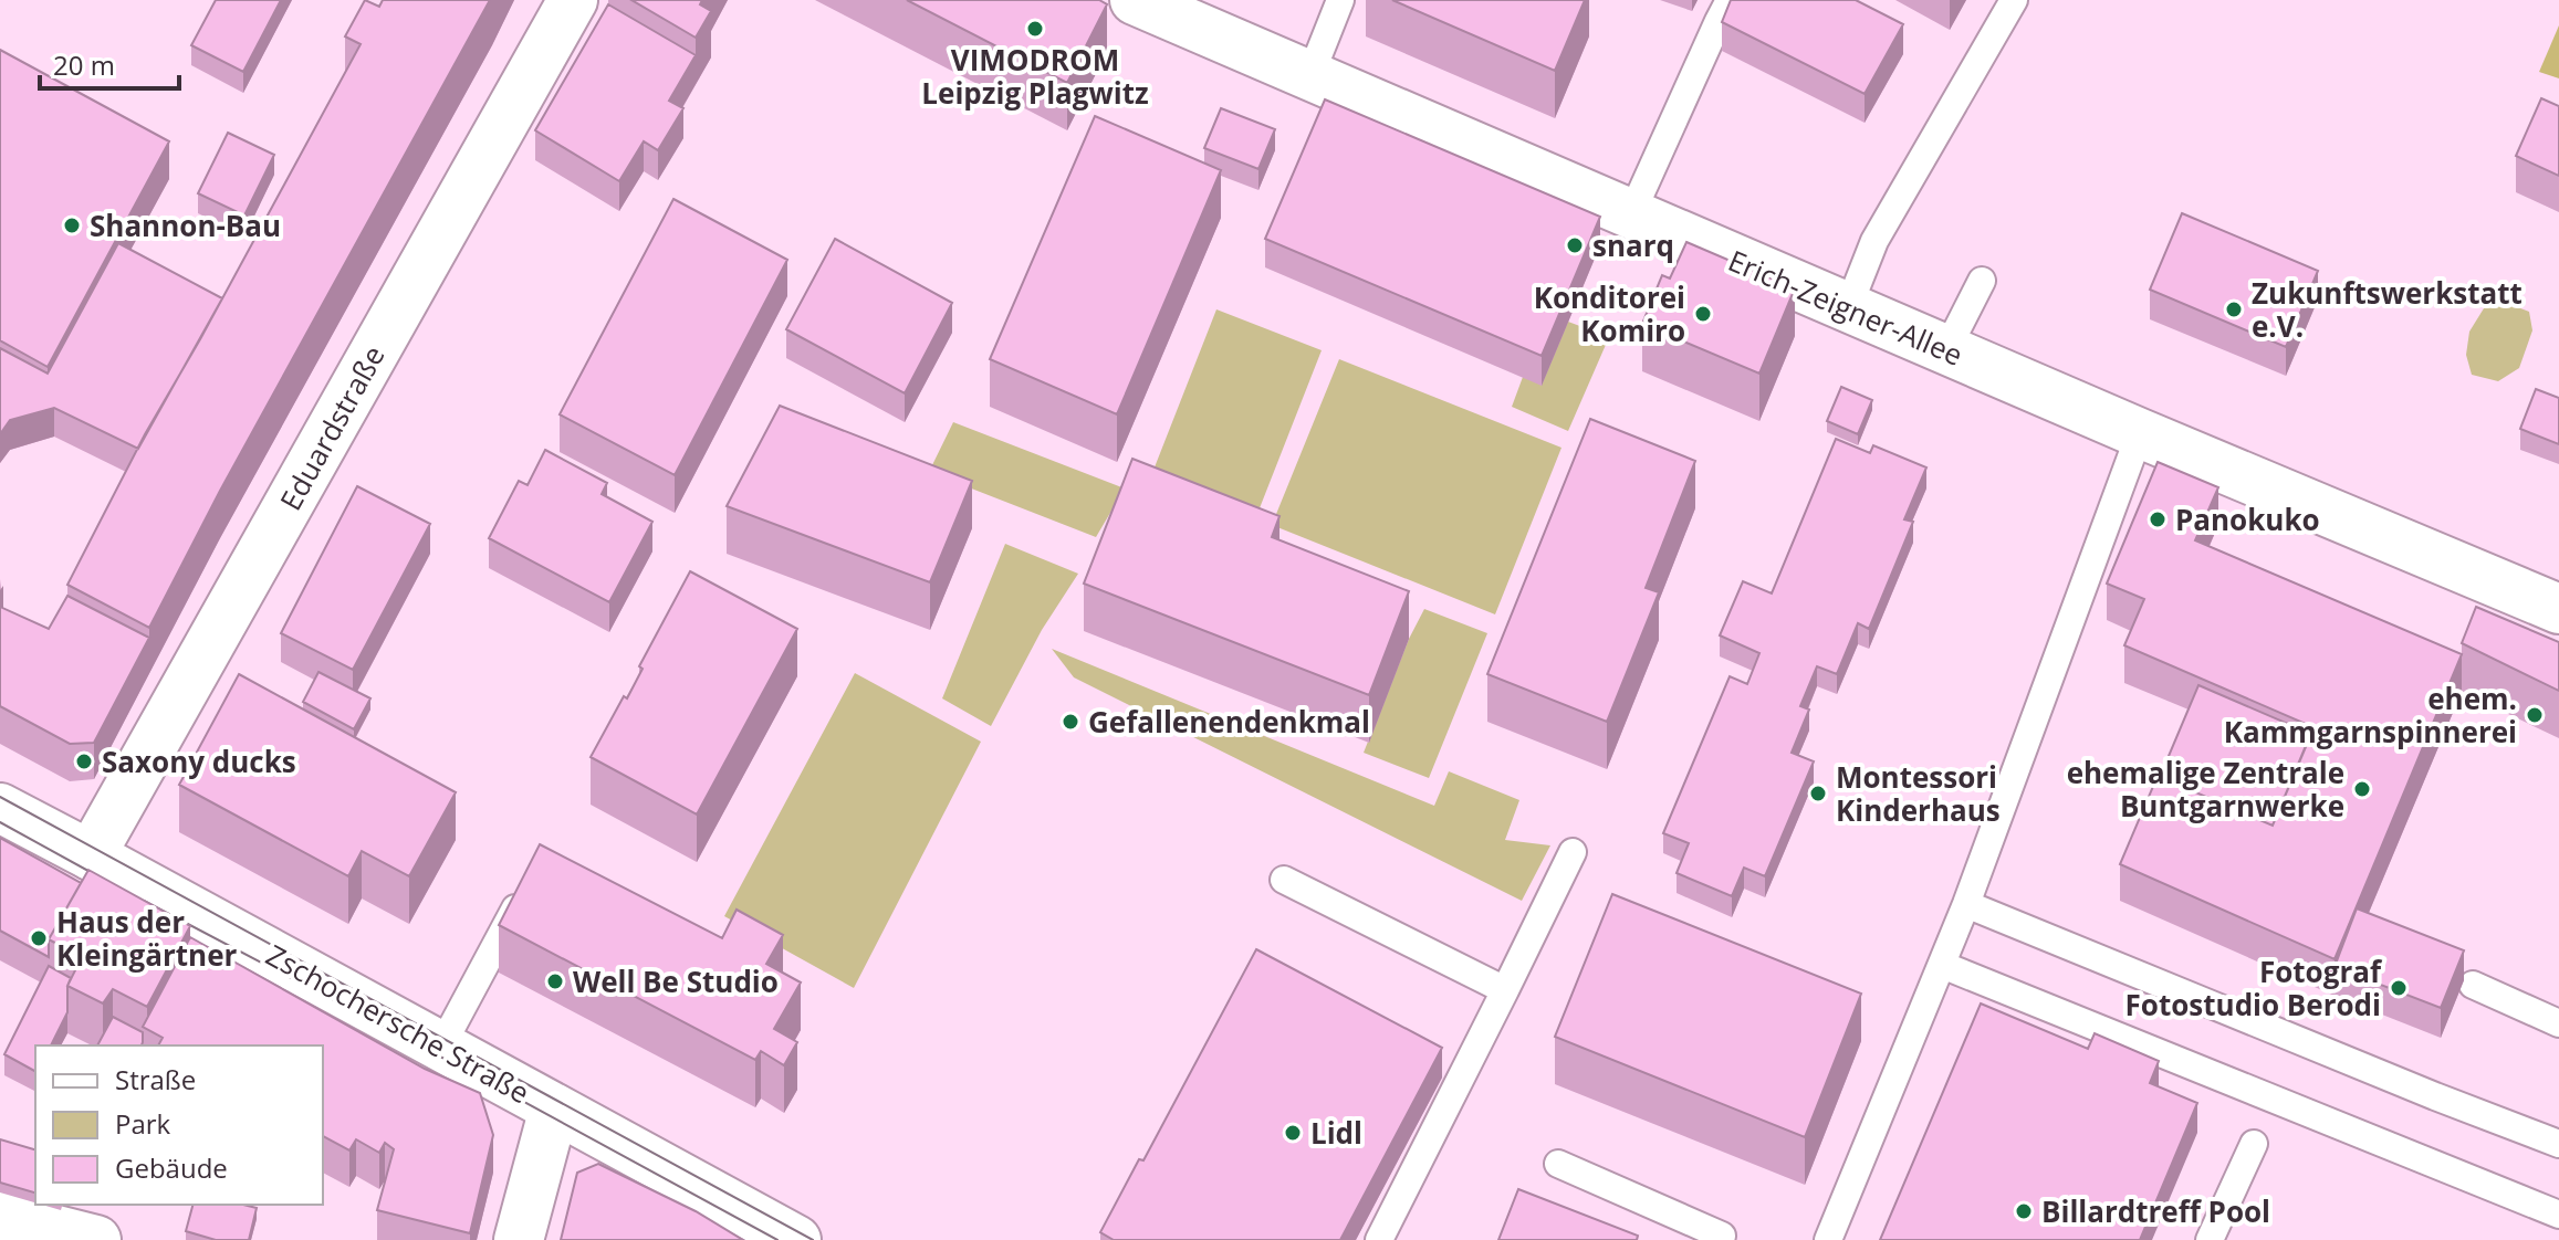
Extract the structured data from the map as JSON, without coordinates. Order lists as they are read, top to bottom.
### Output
{
  "streets": {
    "street": ["Erich-Zeigner-Allee", "Eduardstraße", "Zschochersche Straße"]
  },
  "crossings": [
    ["Eduardstraße", "Zschochersche Straße"]
  ],
  "places": [
    "VIMODROM Leipzig Plagwitz",
    "Shannon-Bau",
    "snarq",
    "Zukunftswerkstatt e.V.",
    "Konditorei Komiro",
    "Panokuko",
    "ehem. Kammgarnspinnerei",
    "Gefallenendenkmal",
    "Saxony ducks",
    "ehemalige Zentrale Buntgarnwerke",
    "Montessori Kinderhaus",
    "Haus der Kleingärtner",
    "Well Be Studio",
    "Fotograf Fotostudio Berodi",
    "Lidl",
    "Billardtreff Pool"
  ],
  "legend": ["Straße", "Park", "Gebäude"],
  "scale_bar": "20 m"
}
